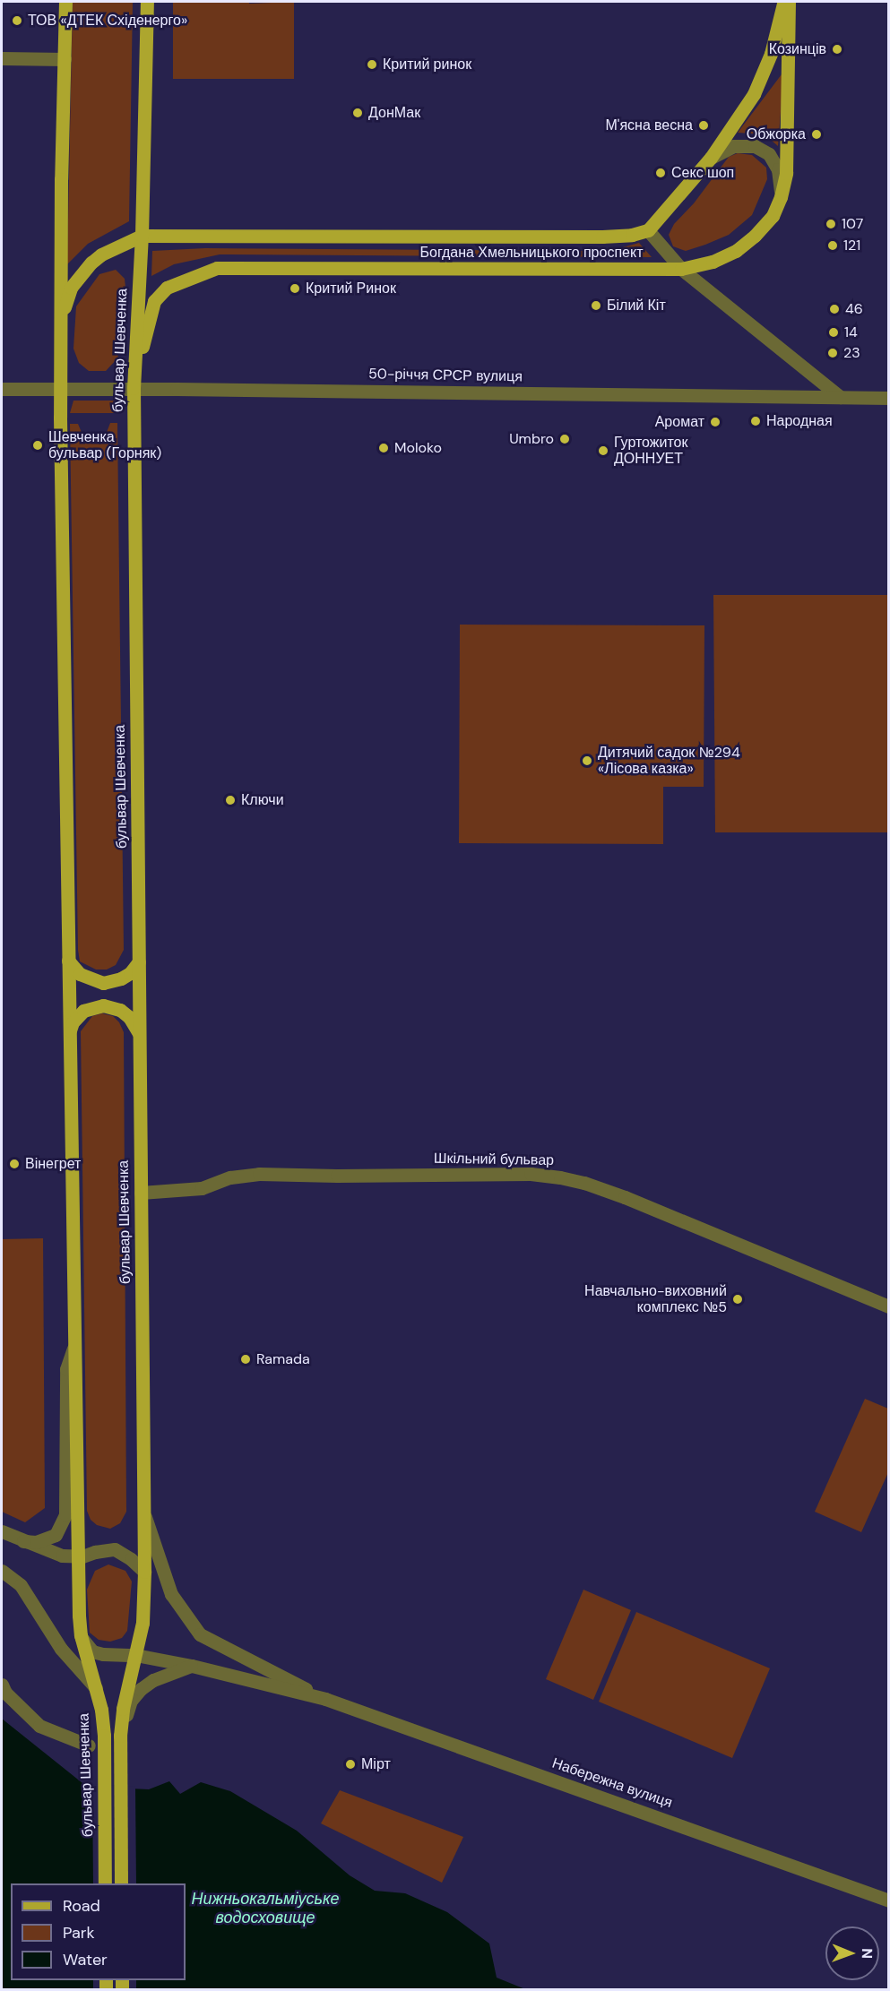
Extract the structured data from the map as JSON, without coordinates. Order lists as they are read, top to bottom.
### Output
{
  "streets": {
    "main road": ["Богдана Хмельницького проспект", "бульвар Шевченка"],
    "street": ["50-річчя СРСР вулиця", "Шкільний бульвар", "Набережна вулиця"]
  },
  "crossings": [
    ["Богдана Хмельницького проспект", "бульвар Шевченка"],
    ["Богдана Хмельницького проспект", "50-річчя СРСР вулиця"],
    ["бульвар Шевченка", "50-річчя СРСР вулиця"],
    ["бульвар Шевченка", "Шкільний бульвар"],
    ["бульвар Шевченка", "Набережна вулиця"]
  ],
  "water": ["Нижньокальміуське водосховище"],
  "places": [
    "ТОВ «ДТЕК Східенерго»",
    "Козинців",
    "Критий ринок",
    "ДонМак",
    "М'ясна весна",
    "Обжорка",
    "Секс шоп",
    "107",
    "121",
    "Критий Ринок",
    "Білий Кіт",
    "46",
    "14",
    "23",
    "Народная",
    "Аромат",
    "Umbro",
    "Шевченка бульвар (Горняк)",
    "Moloko",
    "Гуртожиток ДОННУЕТ",
    "Дитячий садок №294 «Лісова казка»",
    "Ключи",
    "Вінегрет",
    "Навчально-виховний комплекс №5",
    "Ramada",
    "Мірт"
  ],
  "legend": ["Road", "Park", "Water"],
  "north": "right"
}
